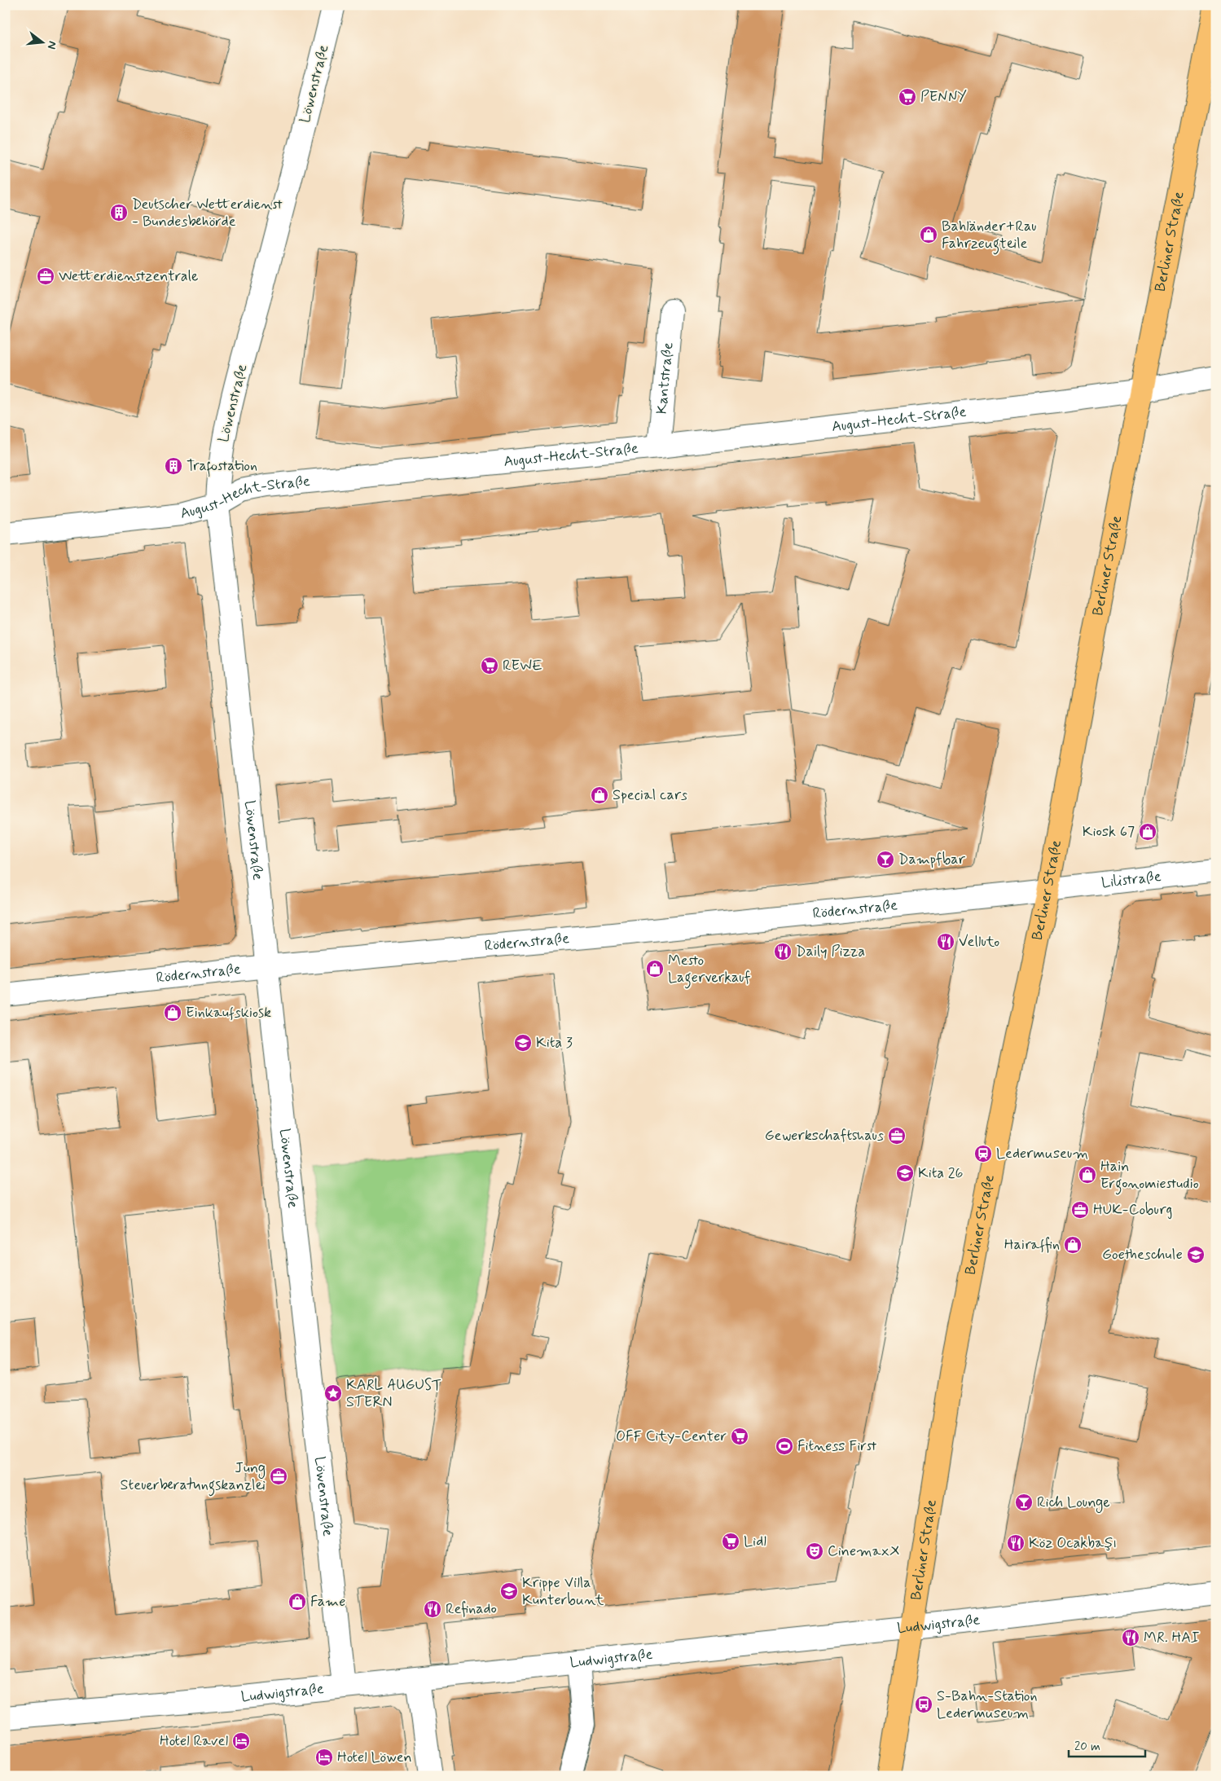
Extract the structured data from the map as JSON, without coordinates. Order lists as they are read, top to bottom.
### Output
{
  "streets": {
    "main road": ["Berliner Straße"],
    "street": [
      "Löwenstraße",
      "Kantstraße",
      "August-Hecht-Straße",
      "Lilistraße",
      "Rödernstraße",
      "Ludwigstraße"
    ]
  },
  "crossings": [
    ["Löwenstraße", "August-Hecht-Straße"],
    ["Löwenstraße", "Rödernstraße"],
    ["Löwenstraße", "Ludwigstraße"],
    ["Berliner Straße", "August-Hecht-Straße"],
    ["Berliner Straße", "Lilistraße"],
    ["Berliner Straße", "Rödernstraße"],
    ["Berliner Straße", "Ludwigstraße"],
    ["Kantstraße", "August-Hecht-Straße"],
    ["Lilistraße", "Rödernstraße"]
  ],
  "places": {
    "supermarket": [
      "PENNY",
      "REWE",
      "OFF City-Center",
      "Lidl"
    ],
    "building": ["Deutscher Wetterdienst - Bundesbehörde", "Trafostation"],
    "shop": [
      "Bahländer+Rau Fahrzeugteile",
      "Special cars",
      "Kiosk 67",
      "Mesto Lagerverkauf",
      "Einkaufskiosk",
      "Hain Ergonomiestudio",
      "Hairaffin",
      "Fame"
    ],
    "office": [
      "Wetterdienstzentrale",
      "Gewerkschaftshaus",
      "HUK-Coburg",
      "Jung Steuerberatungskanzlei"
    ],
    "bar": ["Dampfbar", "Rich Lounge"],
    "restaurant": [
      "Velluto",
      "Daily Pizza",
      "Köz Ocakbaşı",
      "Refinado",
      "MR. HAI"
    ],
    "school or university": [
      "Kita 3",
      "Kita 26",
      "Goetheschule",
      "Krippe Villa Kunterbunt"
    ],
    "station": ["Ledermuseum"],
    "place": ["KARL AUGUST STERN"],
    "sports": ["Fitness First"],
    "theatre": ["CinemaxX"],
    "bus stop": ["S-Bahn-Station Ledermuseum"],
    "hotel": ["Hotel Ravel", "Hotel Löwen"]
  },
  "scale_bar": "20 m",
  "north": "right"
}
